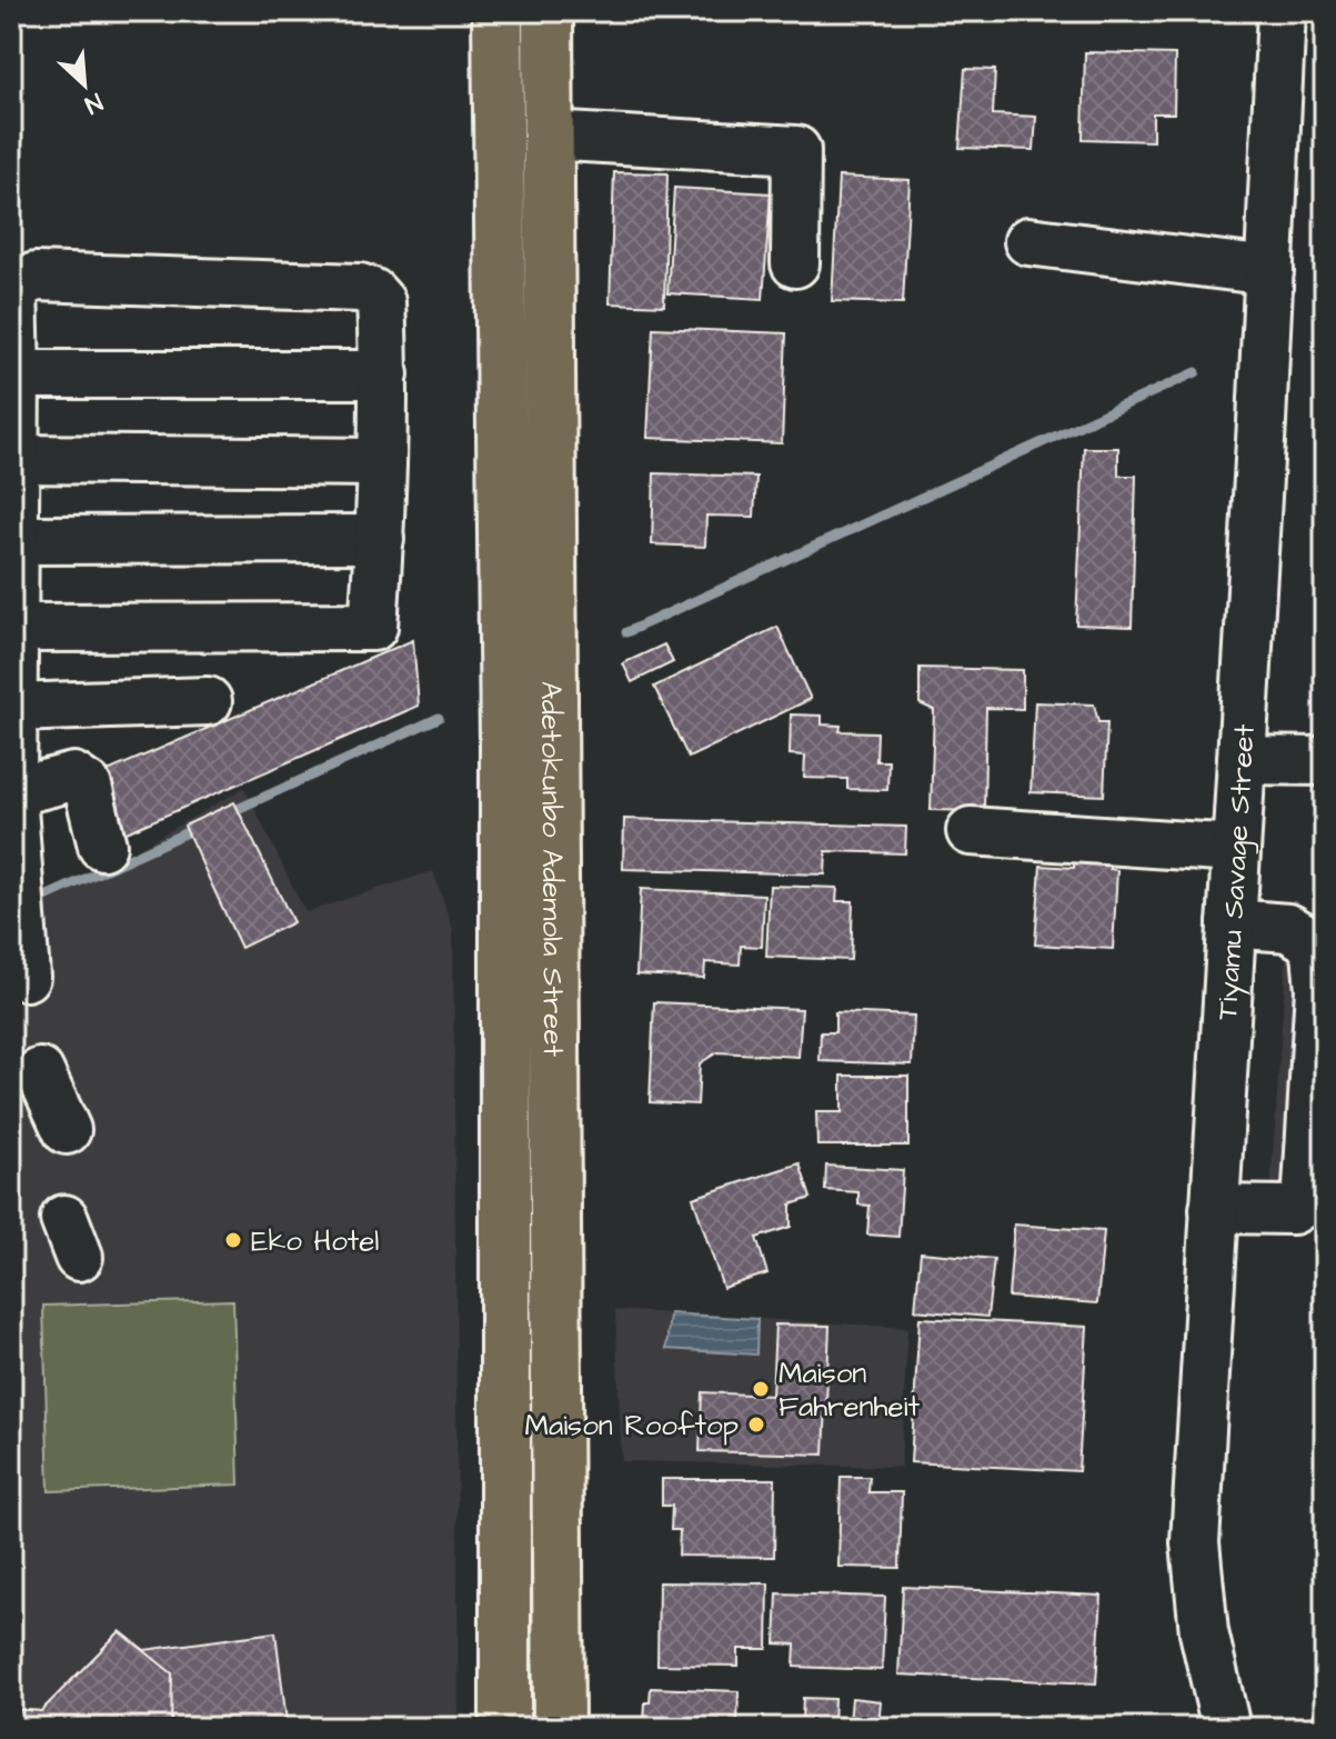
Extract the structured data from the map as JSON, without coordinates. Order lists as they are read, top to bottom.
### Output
{
  "streets": {
    "main road": ["Adetokunbo Ademola Street"],
    "street": ["Tiyamu Savage Street"]
  },
  "places": ["Eko Hotel", "Maison Fahrenheit", "Maison Rooftop"],
  "north": "bottom right"
}
